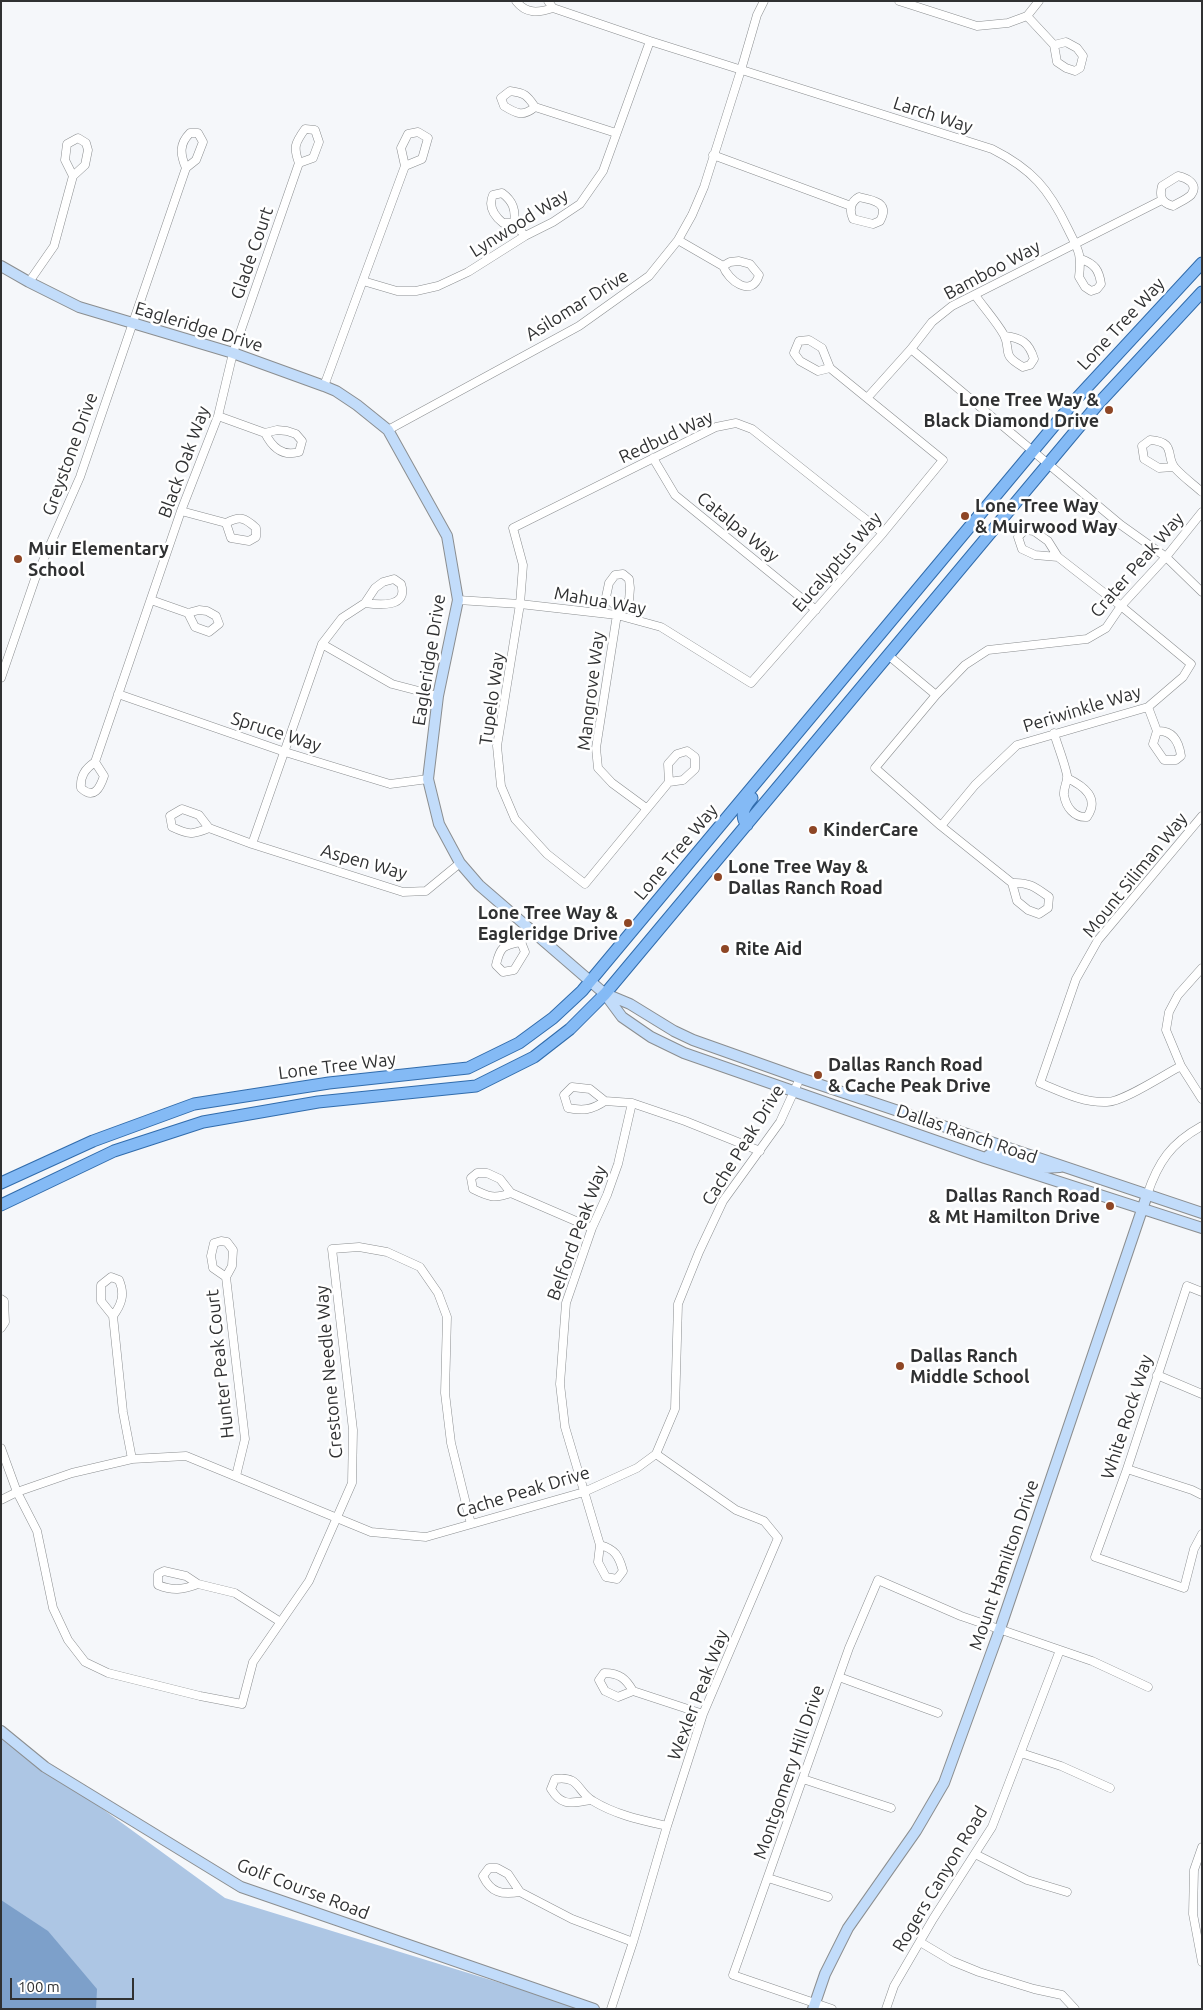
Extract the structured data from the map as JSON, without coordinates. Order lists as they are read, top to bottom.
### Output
{
  "streets": {
    "main road": ["Lone Tree Way"],
    "street": [
      "Larch Way",
      "Lynwood Way",
      "Glade Court",
      "Bamboo Way",
      "Asilomar Drive",
      "Eagleridge Drive",
      "Redbud Way",
      "Greystone Drive",
      "Black Oak Way",
      "Catalpa Way",
      "Eucalyptus Way",
      "Crater Peak Way",
      "Mahua Way",
      "Mangrove Way",
      "Tupelo Way",
      "Periwinkle Way",
      "Spruce Way",
      "Aspen Way",
      "Mount Siliman Way",
      "Dallas Ranch Road",
      "Cache Peak Drive",
      "Belford Peak Way",
      "Hunter Peak Court",
      "Crestone Needle Way",
      "White Rock Way",
      "Mount Hamilton Drive",
      "Wexler Peak Way",
      "Montgomery Hill Drive",
      "Rogers Canyon Road",
      "Golf Course Road"
    ]
  },
  "crossings": [
    ["Larch Way", "Lynwood Way"],
    ["Larch Way", "Bamboo Way"],
    ["Larch Way", "Asilomar Drive"],
    ["Glade Court", "Eagleridge Drive"],
    ["Glade Court", "Black Oak Way"],
    ["Bamboo Way", "Eucalyptus Way"],
    ["Asilomar Drive", "Eagleridge Drive"],
    ["Lone Tree Way", "Eagleridge Drive"],
    ["Lone Tree Way", "Dallas Ranch Road"],
    ["Eagleridge Drive", "Greystone Drive"],
    ["Eagleridge Drive", "Black Oak Way"],
    ["Eagleridge Drive", "Mahua Way"],
    ["Eagleridge Drive", "Spruce Way"],
    ["Eagleridge Drive", "Aspen Way"],
    ["Eagleridge Drive", "Dallas Ranch Road"],
    ["Redbud Way", "Catalpa Way"],
    ["Redbud Way", "Eucalyptus Way"],
    ["Redbud Way", "Mahua Way"],
    ["Redbud Way", "Tupelo Way"],
    ["Black Oak Way", "Spruce Way"],
    ["Catalpa Way", "Eucalyptus Way"],
    ["Eucalyptus Way", "Mahua Way"],
    ["Crater Peak Way", "Periwinkle Way"],
    ["Mahua Way", "Mangrove Way"],
    ["Mahua Way", "Tupelo Way"],
    ["Mangrove Way", "Tupelo Way"],
    ["Dallas Ranch Road", "Cache Peak Drive"],
    ["Dallas Ranch Road", "Mount Hamilton Drive"],
    ["Cache Peak Drive", "Belford Peak Way"],
    ["Cache Peak Drive", "Hunter Peak Court"],
    ["Cache Peak Drive", "Crestone Needle Way"],
    ["Cache Peak Drive", "Wexler Peak Way"],
    ["Mount Hamilton Drive", "Montgomery Hill Drive"]
  ],
  "places": [
    "Lone Tree Way & Black Diamond Drive",
    "Lone Tree Way & Muirwood Way",
    "Muir Elementary School",
    "KinderCare",
    "Lone Tree Way & Dallas Ranch Road",
    "Lone Tree Way & Eagleridge Drive",
    "Rite Aid",
    "Dallas Ranch Road & Cache Peak Drive",
    "Dallas Ranch Road & Mt Hamilton Drive",
    "Dallas Ranch Middle School"
  ],
  "scale_bar": "100 m"
}
